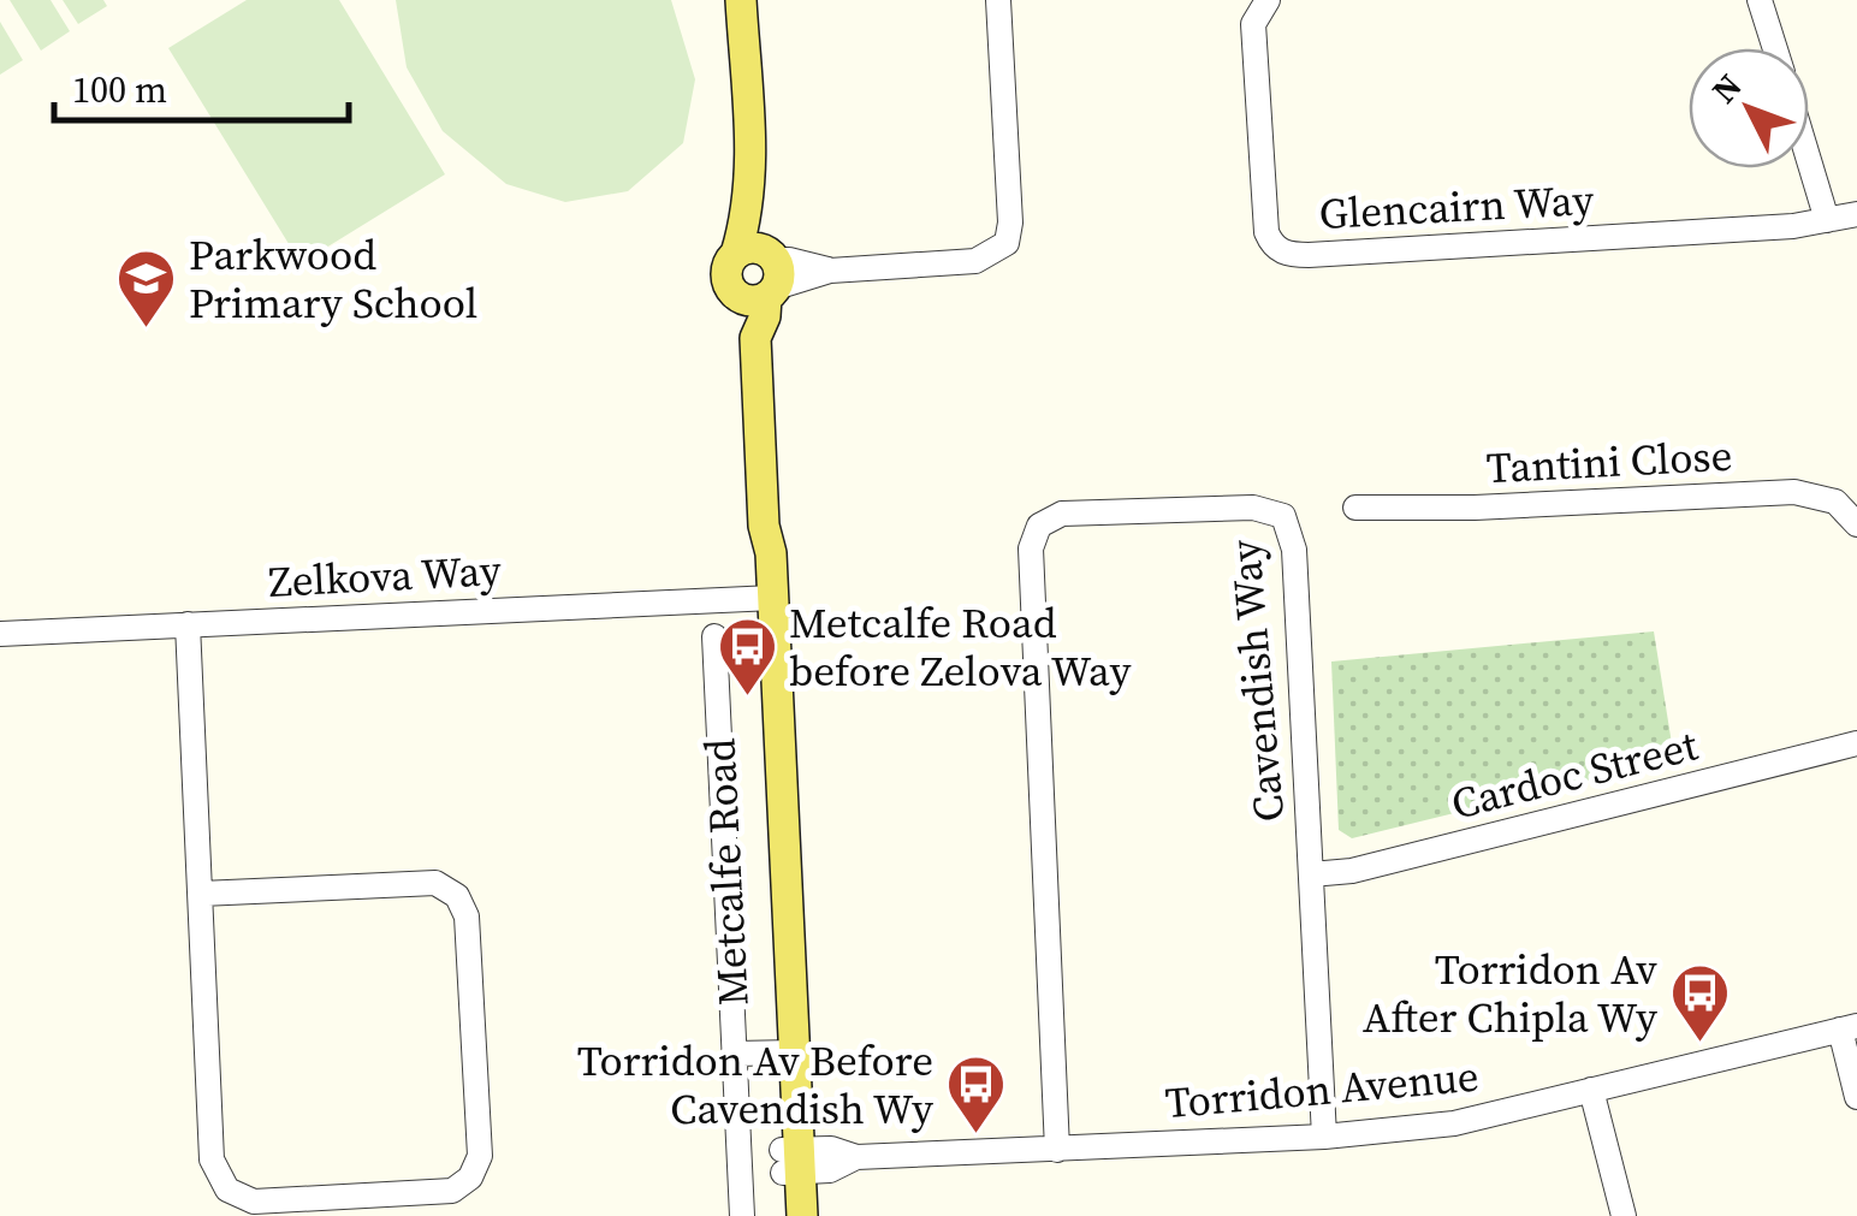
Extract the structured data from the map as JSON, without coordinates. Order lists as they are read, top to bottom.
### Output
{
  "streets": {
    "main road": ["Metcalfe Road"],
    "street": [
      "Glencairn Way",
      "Tantini Close",
      "Zelkova Way",
      "Cavendish Way",
      "Cardoc Street",
      "Torridon Avenue"
    ]
  },
  "crossings": [
    ["Zelkova Way", "Metcalfe Road"],
    ["Cavendish Way", "Cardoc Street"],
    ["Cavendish Way", "Torridon Avenue"],
    ["Metcalfe Road", "Torridon Avenue"]
  ],
  "places": {
    "school or university": ["Parkwood Primary School"],
    "bus stop": ["Metcalfe Road before Zelova Way", "Torridon Av After Chipla Wy", "Torridon Av Before Cavendish Wy"]
  },
  "scale_bar": "100 m",
  "north": "top left"
}
